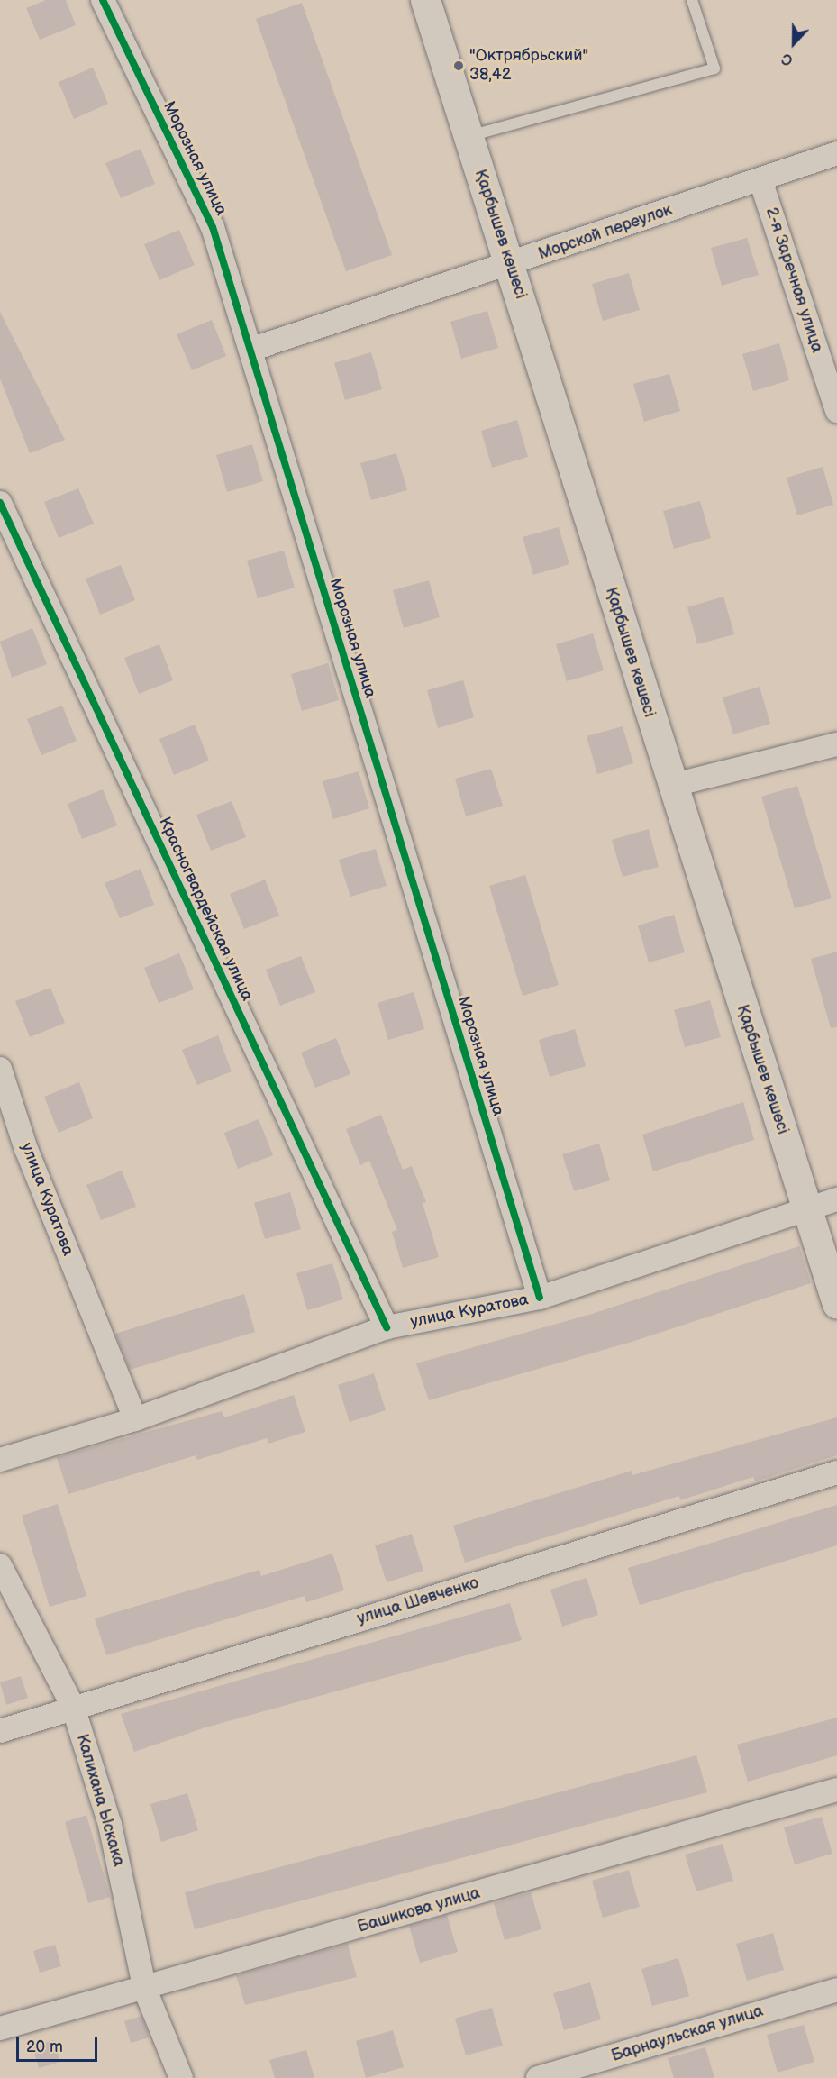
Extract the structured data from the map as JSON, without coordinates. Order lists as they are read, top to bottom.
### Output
{
  "streets": {
    "main road": ["Қарбышев көшесі"],
    "street": [
      "Морозная улица",
      "Морской переулок",
      "2-я Заречная улица",
      "Красногвардейская улица",
      "улица Куратова",
      "улица Шевченко",
      "Калихана Ыскака",
      "Башикова улица",
      "Барнаульская улица"
    ]
  },
  "crossings": [
    ["Морозная улица", "Морской переулок"],
    ["Морозная улица", "улица Куратова"],
    ["Морской переулок", "Қарбышев көшесі"],
    ["Морской переулок", "2-я Заречная улица"],
    ["Қарбышев көшесі", "улица Куратова"],
    ["Красногвардейская улица", "улица Куратова"],
    ["улица Шевченко", "Калихана Ыскака"],
    ["Калихана Ыскака", "Башикова улица"]
  ],
  "places": ["\"Октрябрьский\" 38,42"],
  "scale_bar": "20 m",
  "north": "bottom"
}
